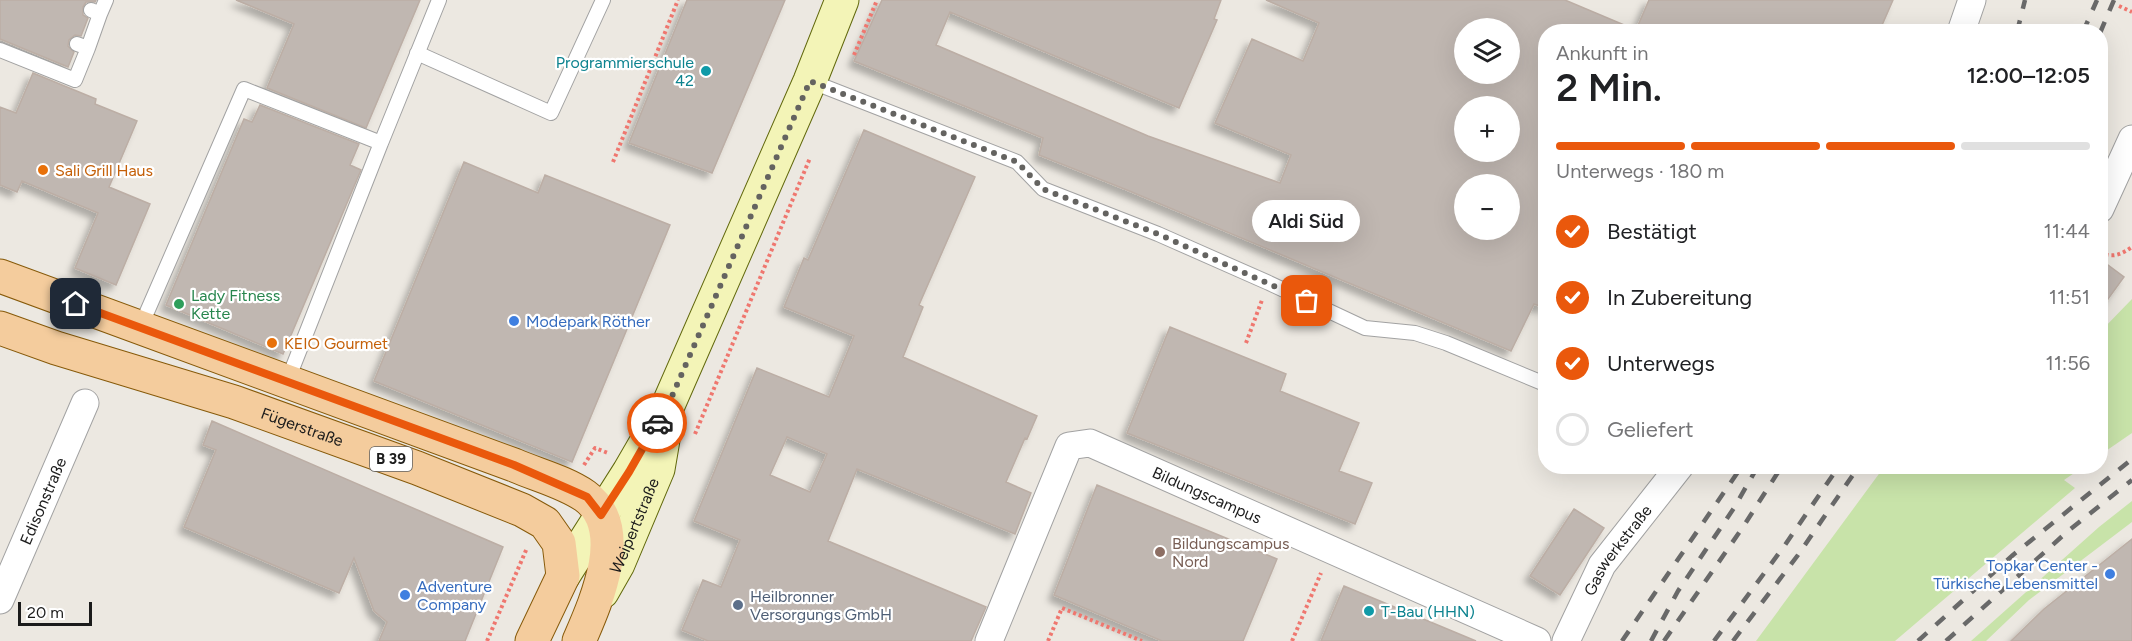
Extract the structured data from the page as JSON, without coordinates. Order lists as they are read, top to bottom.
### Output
{
  "streets": {
    "main road": ["Fügerstraße", "B 39", "Weipertstraße"],
    "street": ["Bildungscampus", "Edisonstraße", "Gaswerkstraße"]
  },
  "crossings": [
    ["Fügerstraße", "Weipertstraße"],
    ["B 39", "Weipertstraße"]
  ],
  "places": [
    "Programmierschule 42",
    "Sali Grill Haus",
    "Aldi Süd",
    "Lady Fitness Kette",
    "Modepark Röther",
    "KEIO Gourmet",
    "Bildungscampus Nord",
    "Topkar Center - Türkische Lebensmittel",
    "Adventure Company",
    "Heilbronner Versorgungs GmbH",
    "T-Bau (HHN)"
  ],
  "scale_bar": "20 m",
  "page": {
    "map_buttons": ["+", "−"],
    "heading": ["2 Min.", "Ankunft in", "12:00–12:05"],
    "bar": "Unterwegs · 180 m",
    "list": [
      ["Bestätigt", "11:44"],
      ["In Zubereitung", "11:51"],
      ["Unterwegs", "11:56"],
      "Geliefert"
    ],
    "bubble": "Aldi Süd",
    "scale": "20 m"
  }
}
